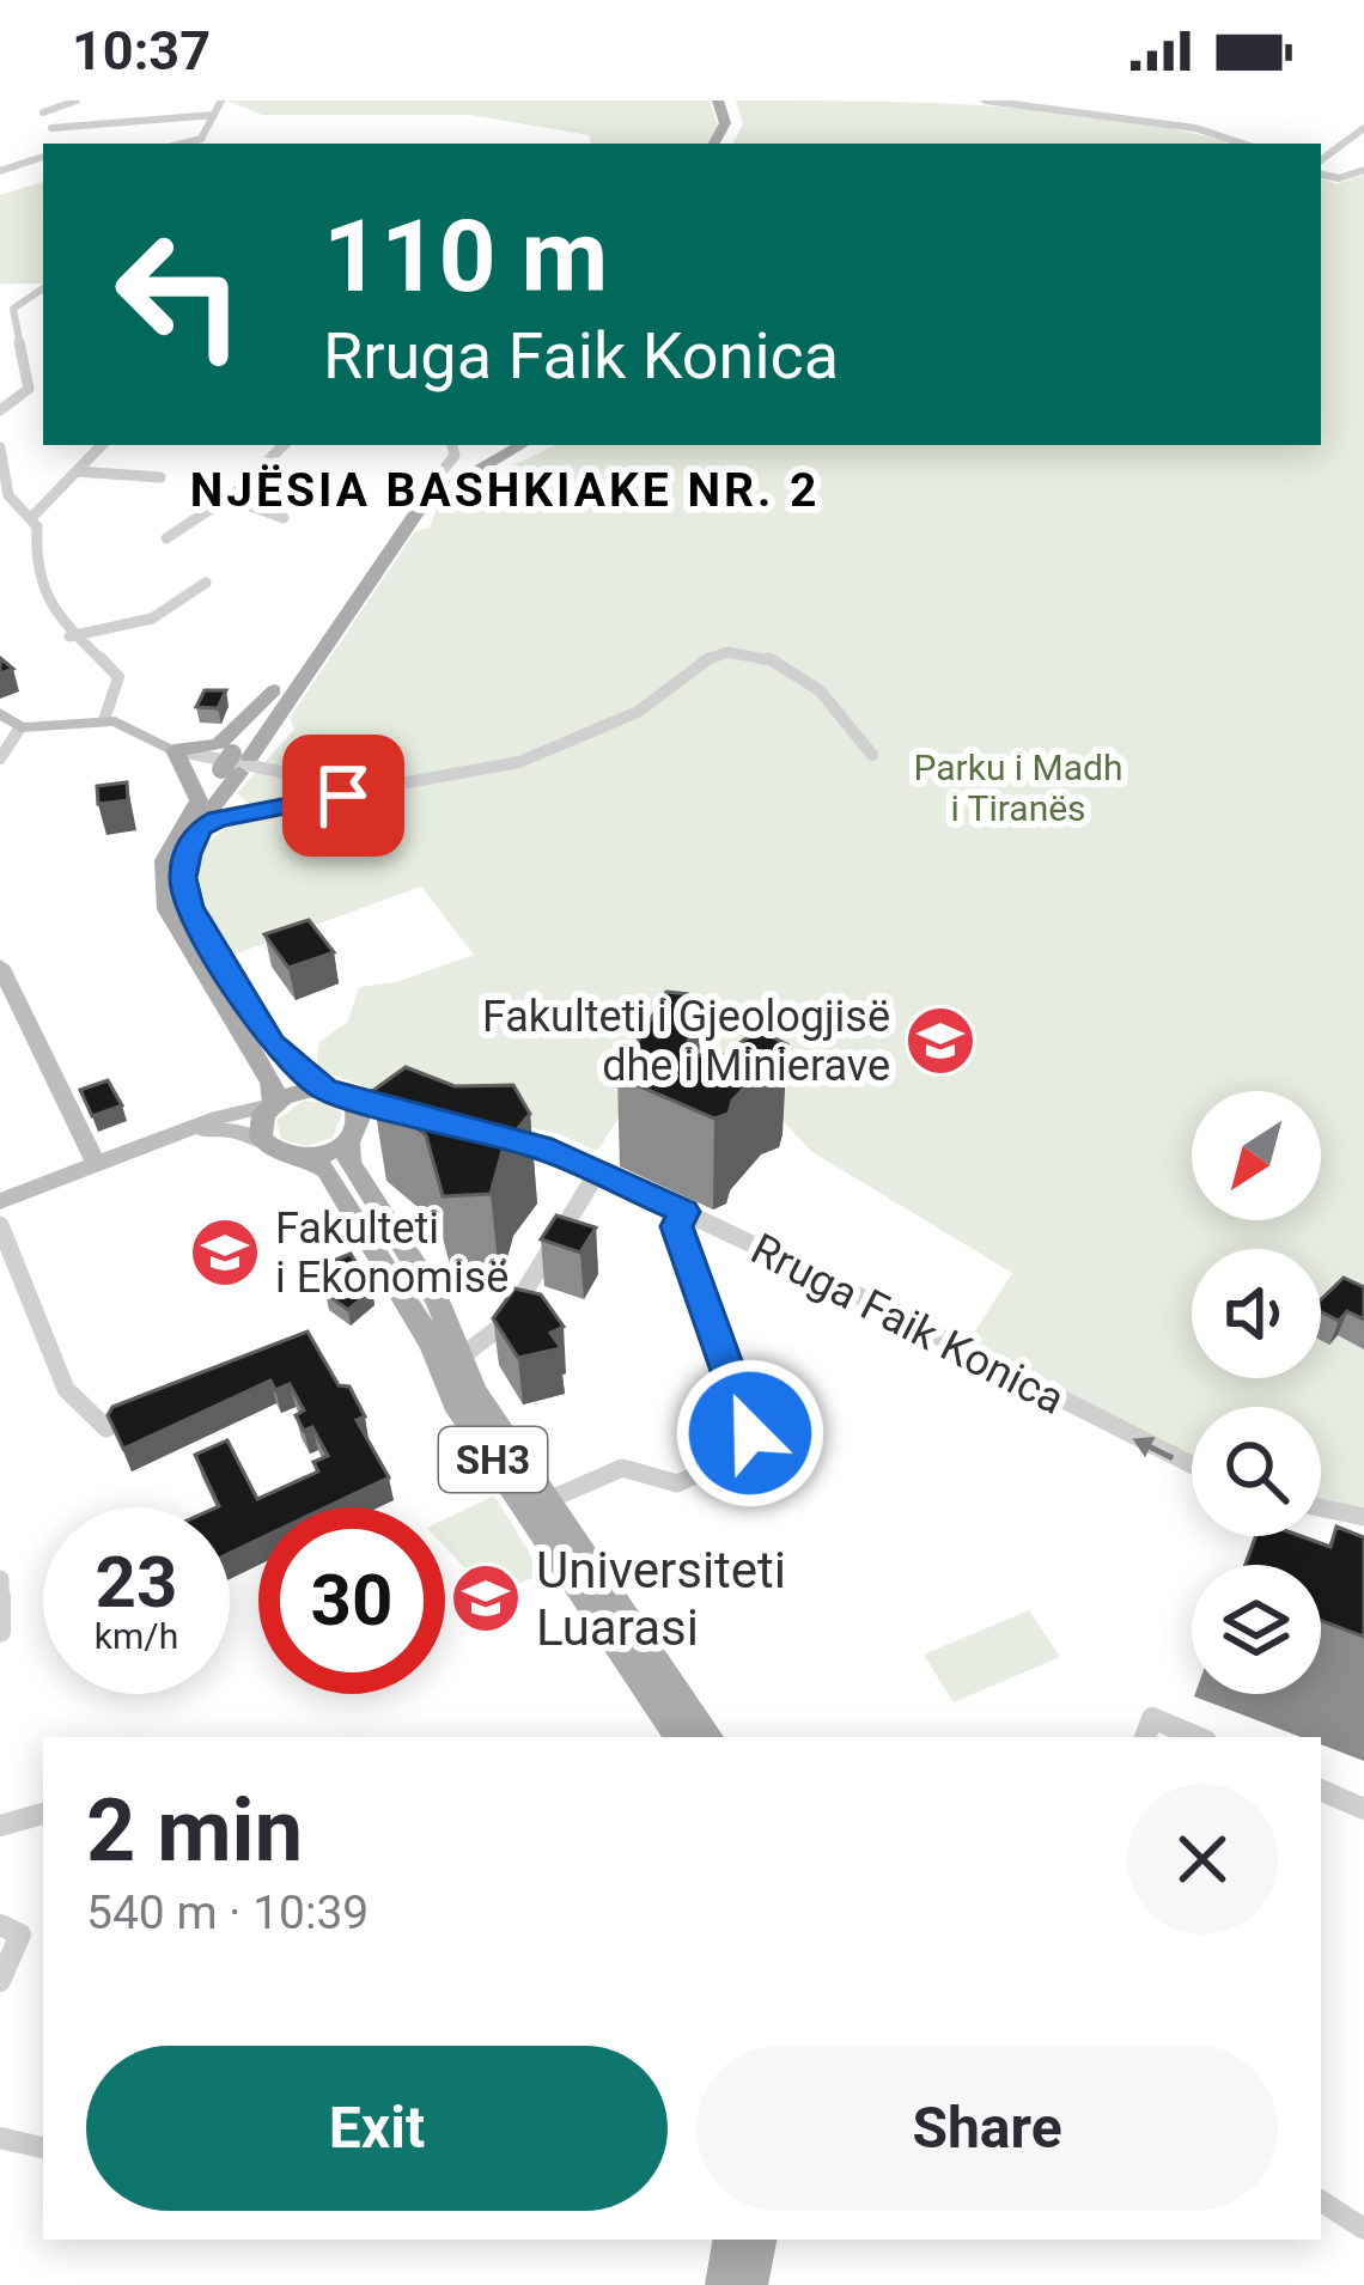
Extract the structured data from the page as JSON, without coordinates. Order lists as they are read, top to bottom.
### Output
{
  "streets": {
    "main road": ["SH3"],
    "street": ["Rruga Faik Konica"]
  },
  "one_way": ["Rruga Faik Konica"],
  "districts": ["NJËSIA BASHKIAKE NR. 2"],
  "parks": ["Parku i Madh i Tiranës"],
  "places": {
    "school or university": ["Fakulteti i Gjeologjisë dhe i Minierave", "Fakulteti i Ekonomisë", "Universiteti Luarasi"]
  },
  "north": "bottom left",
  "page": {
    "status": "10:37",
    "turn": ["110 m", "Rruga Faik Konica"],
    "speed": "23 km/h",
    "limit": "30",
    "heading": ["2 min", "540 m · 10:39"],
    "buttons": ["Exit", "Share"]
  }
}
